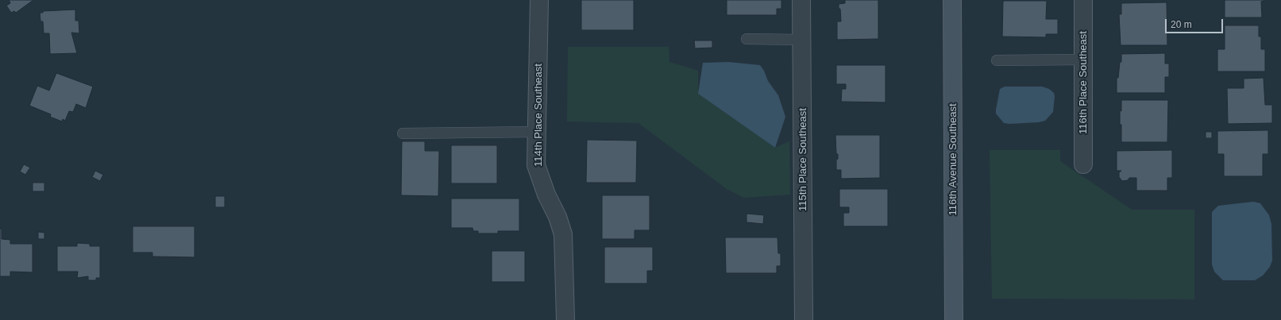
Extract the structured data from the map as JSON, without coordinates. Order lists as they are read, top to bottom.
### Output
{
  "streets": {
    "main road": ["116th Avenue Southeast"],
    "street": ["116th Place Southeast", "114th Place Southeast", "115th Place Southeast"]
  },
  "scale_bar": "20 m"
}
